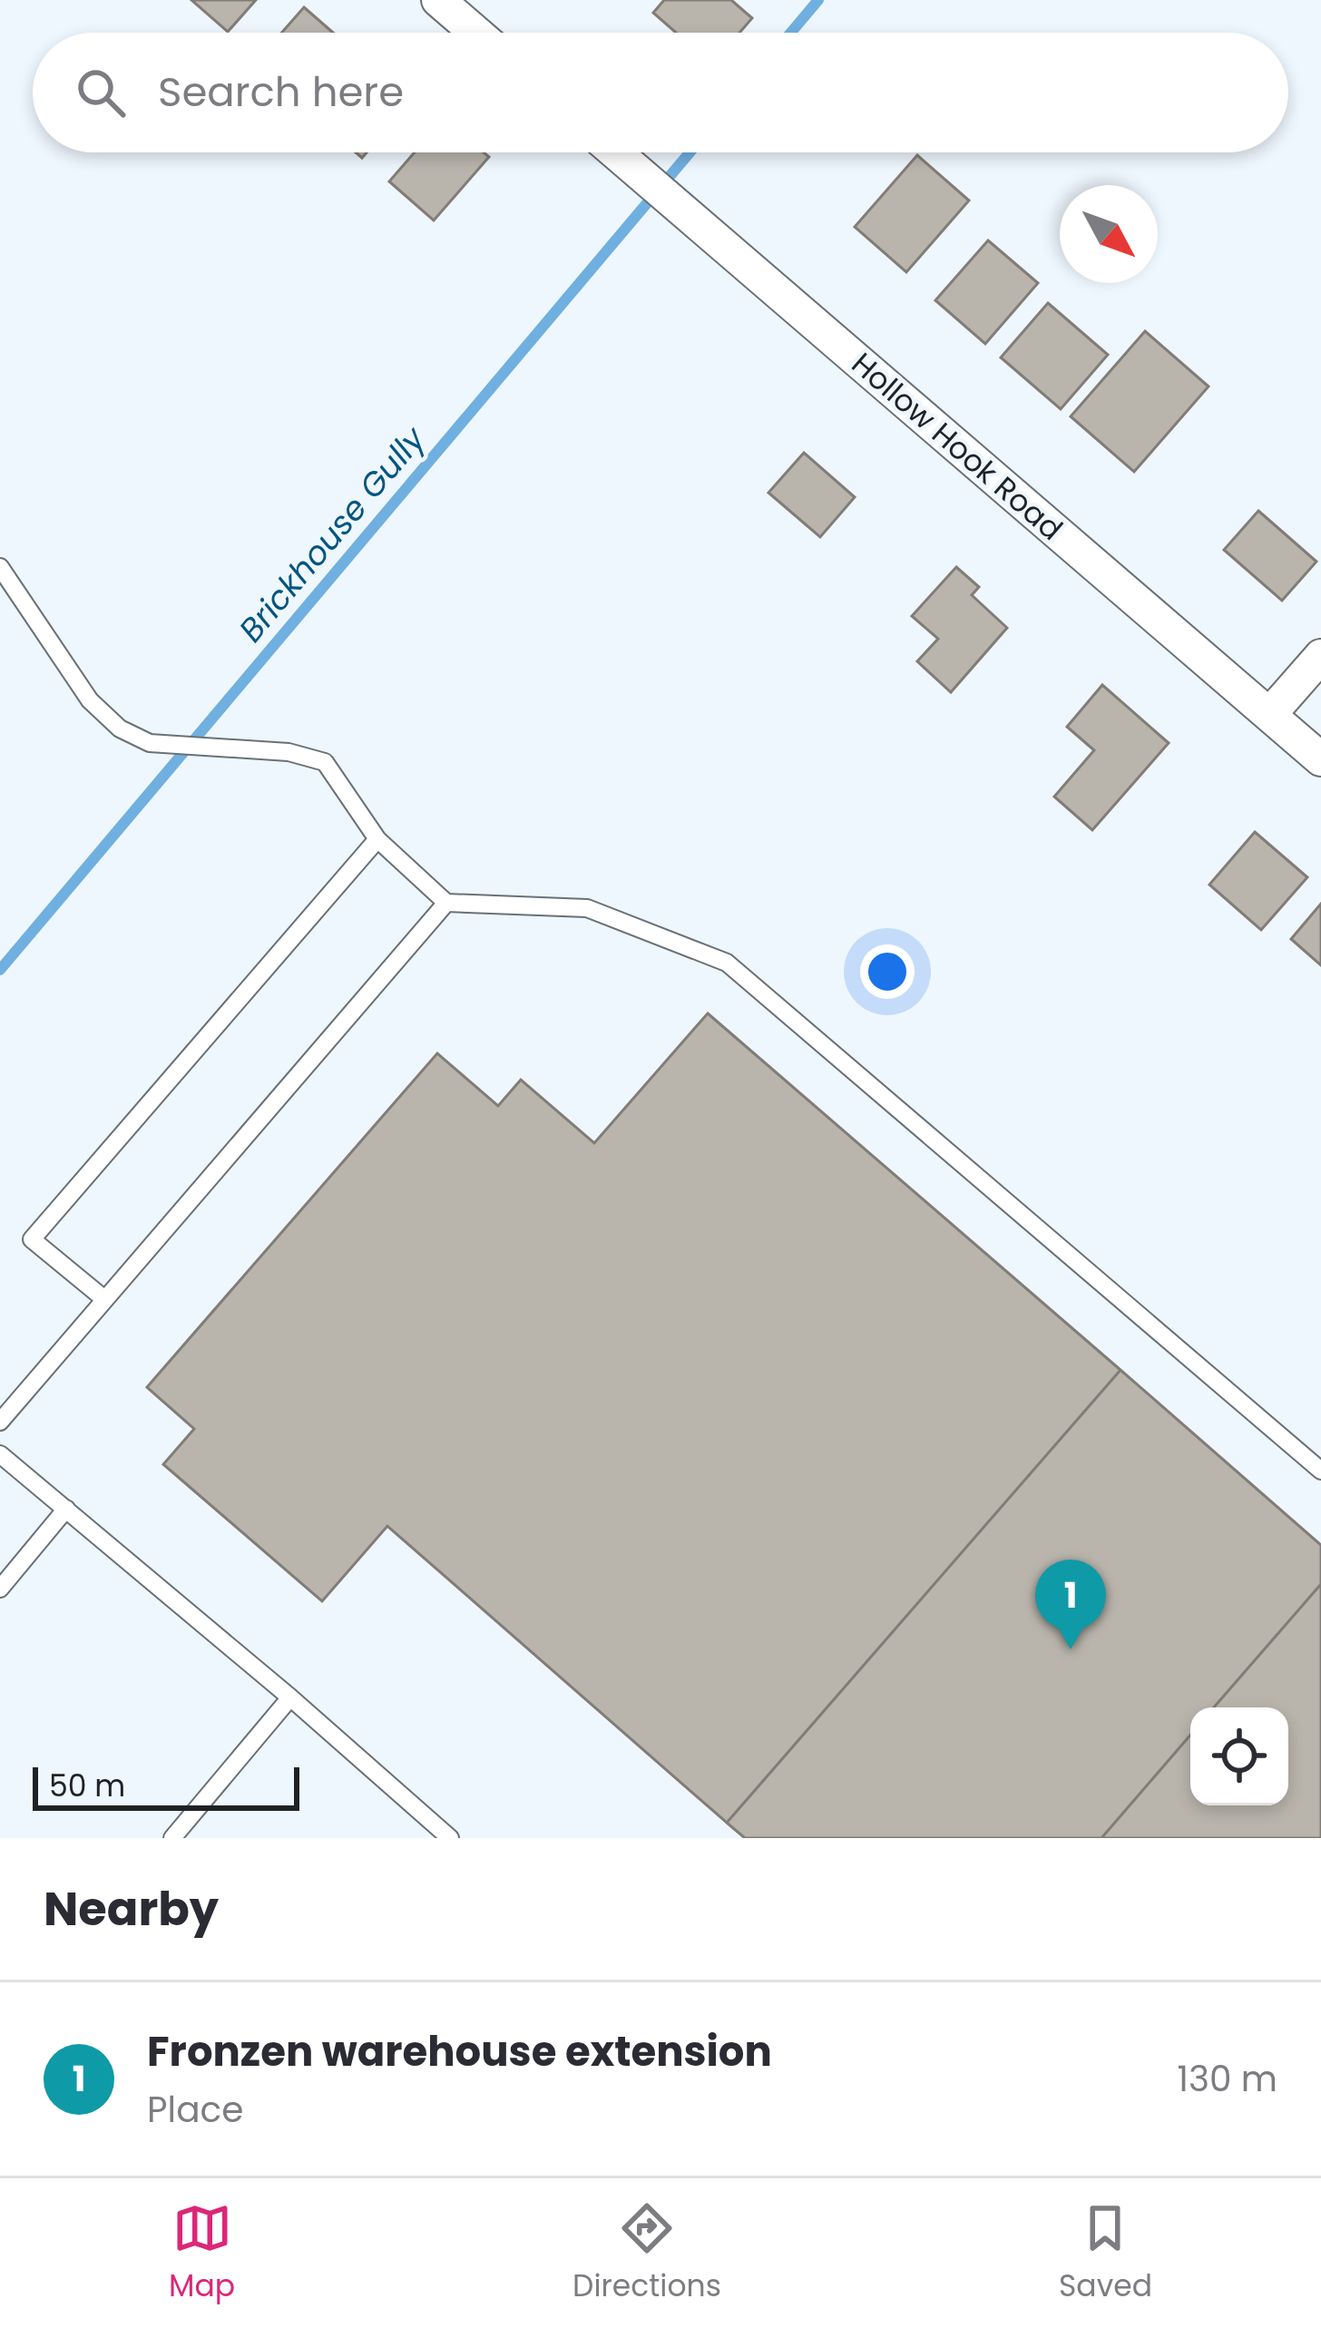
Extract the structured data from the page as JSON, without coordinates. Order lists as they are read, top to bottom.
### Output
{
  "streets": {
    "street": ["Hollow Hook Road"]
  },
  "water": ["Brickhouse Gully"],
  "scale_bar": "50 m",
  "north": "bottom right",
  "page": {
    "search": "Search here",
    "pins": "1",
    "scale": "50 m",
    "heading": "Nearby",
    "list": [
      {
        "mark": "1",
        "name": "Fronzen warehouse extension",
        "note": "Place",
        "value": "130 m"
      }
    ],
    "nav": ["Map", "Directions", "Saved"]
  }
}
